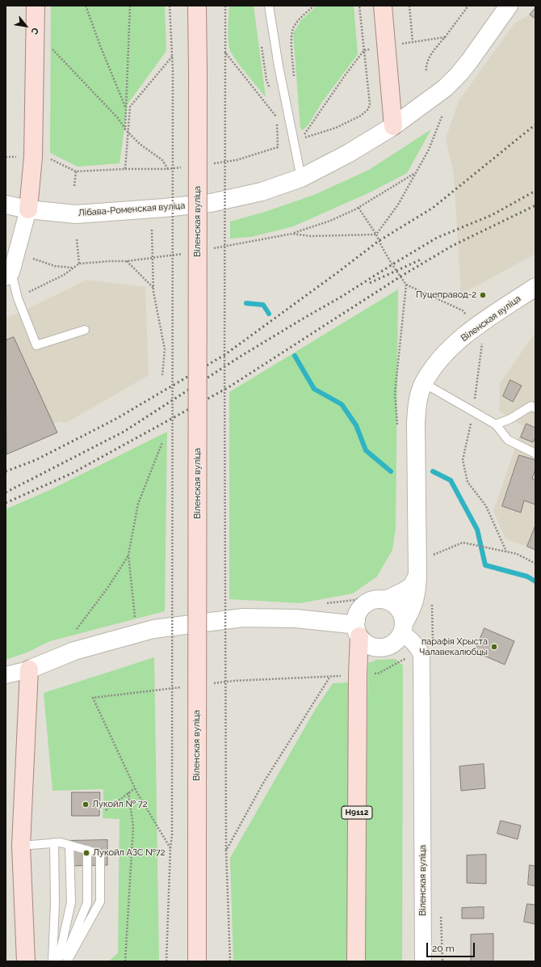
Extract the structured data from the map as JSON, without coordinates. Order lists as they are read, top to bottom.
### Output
{
  "streets": {
    "main road": ["Лібава-Роменская вуліца", "Віленская вуліца", "Н9112"]
  },
  "crossings": [
    ["Віленская вуліца", "Н9112"]
  ],
  "places": [
    "Пуцеправод-2",
    "парафія Хрыста Чалавекалюбцы",
    "Лукойл № 72",
    "Лукойл АЗС №72"
  ],
  "scale_bar": "20 m",
  "north": "bottom right"
}
